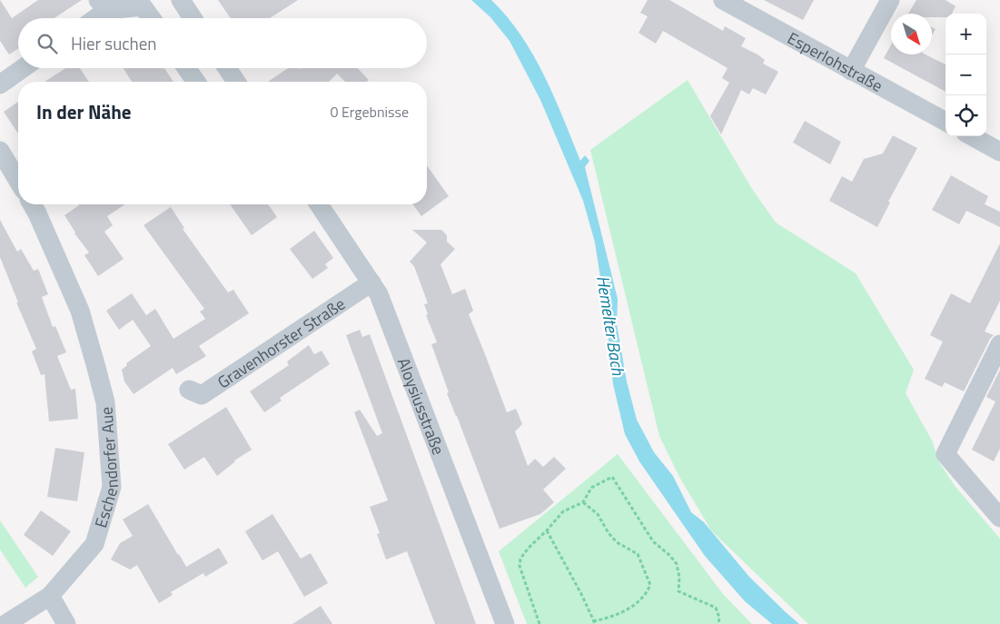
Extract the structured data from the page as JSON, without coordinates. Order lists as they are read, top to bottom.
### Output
{
  "streets": {
    "street": [
      "Esperlohstraße",
      "Gravenhorster Straße",
      "Aloysiusstraße",
      "Eschendorfer Aue"
    ]
  },
  "crossings": [
    ["Gravenhorster Straße", "Aloysiusstraße"]
  ],
  "water": ["Hemelter Bach"],
  "north": "bottom right",
  "page": {
    "map_buttons": ["+", "−"],
    "search": "Hier suchen",
    "heading": ["In der Nähe", "0 Ergebnisse"]
  }
}
